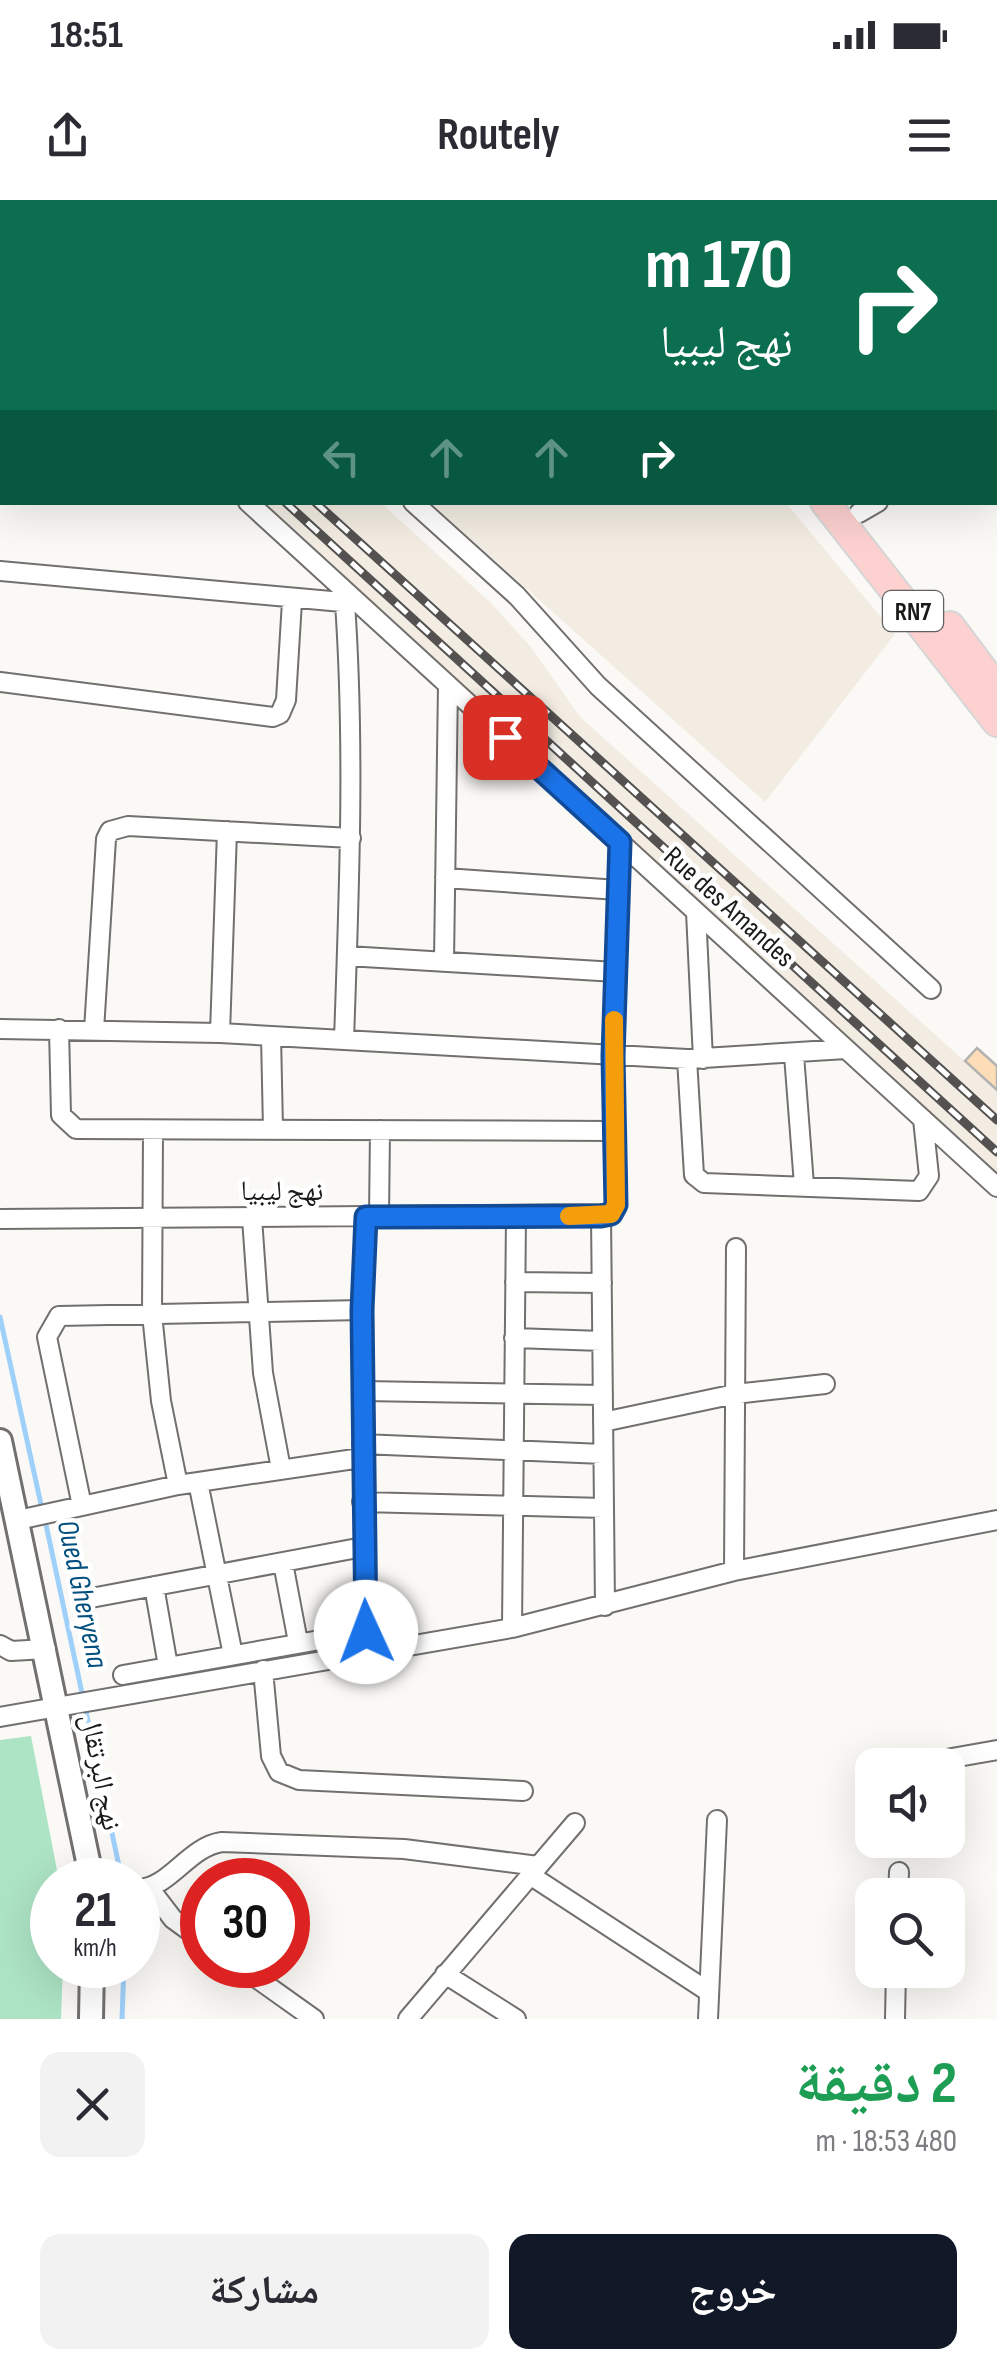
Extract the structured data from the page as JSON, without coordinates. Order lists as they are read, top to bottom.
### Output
{
  "streets": {
    "main road": ["RN7"],
    "street": ["Rue des Amandes", "نهج ليبيا", "نهج البرتقال"]
  },
  "water": ["Oued Gheryena"],
  "page": {
    "status": "18:51",
    "header": "Routely",
    "turn": ["170 m", "نهج ليبيا"],
    "speed": "21 km/h",
    "limit": "30",
    "heading": ["2 دقيقة", "480 m · 18:53"],
    "buttons": ["خروج", "مشاركة"]
  }
}
